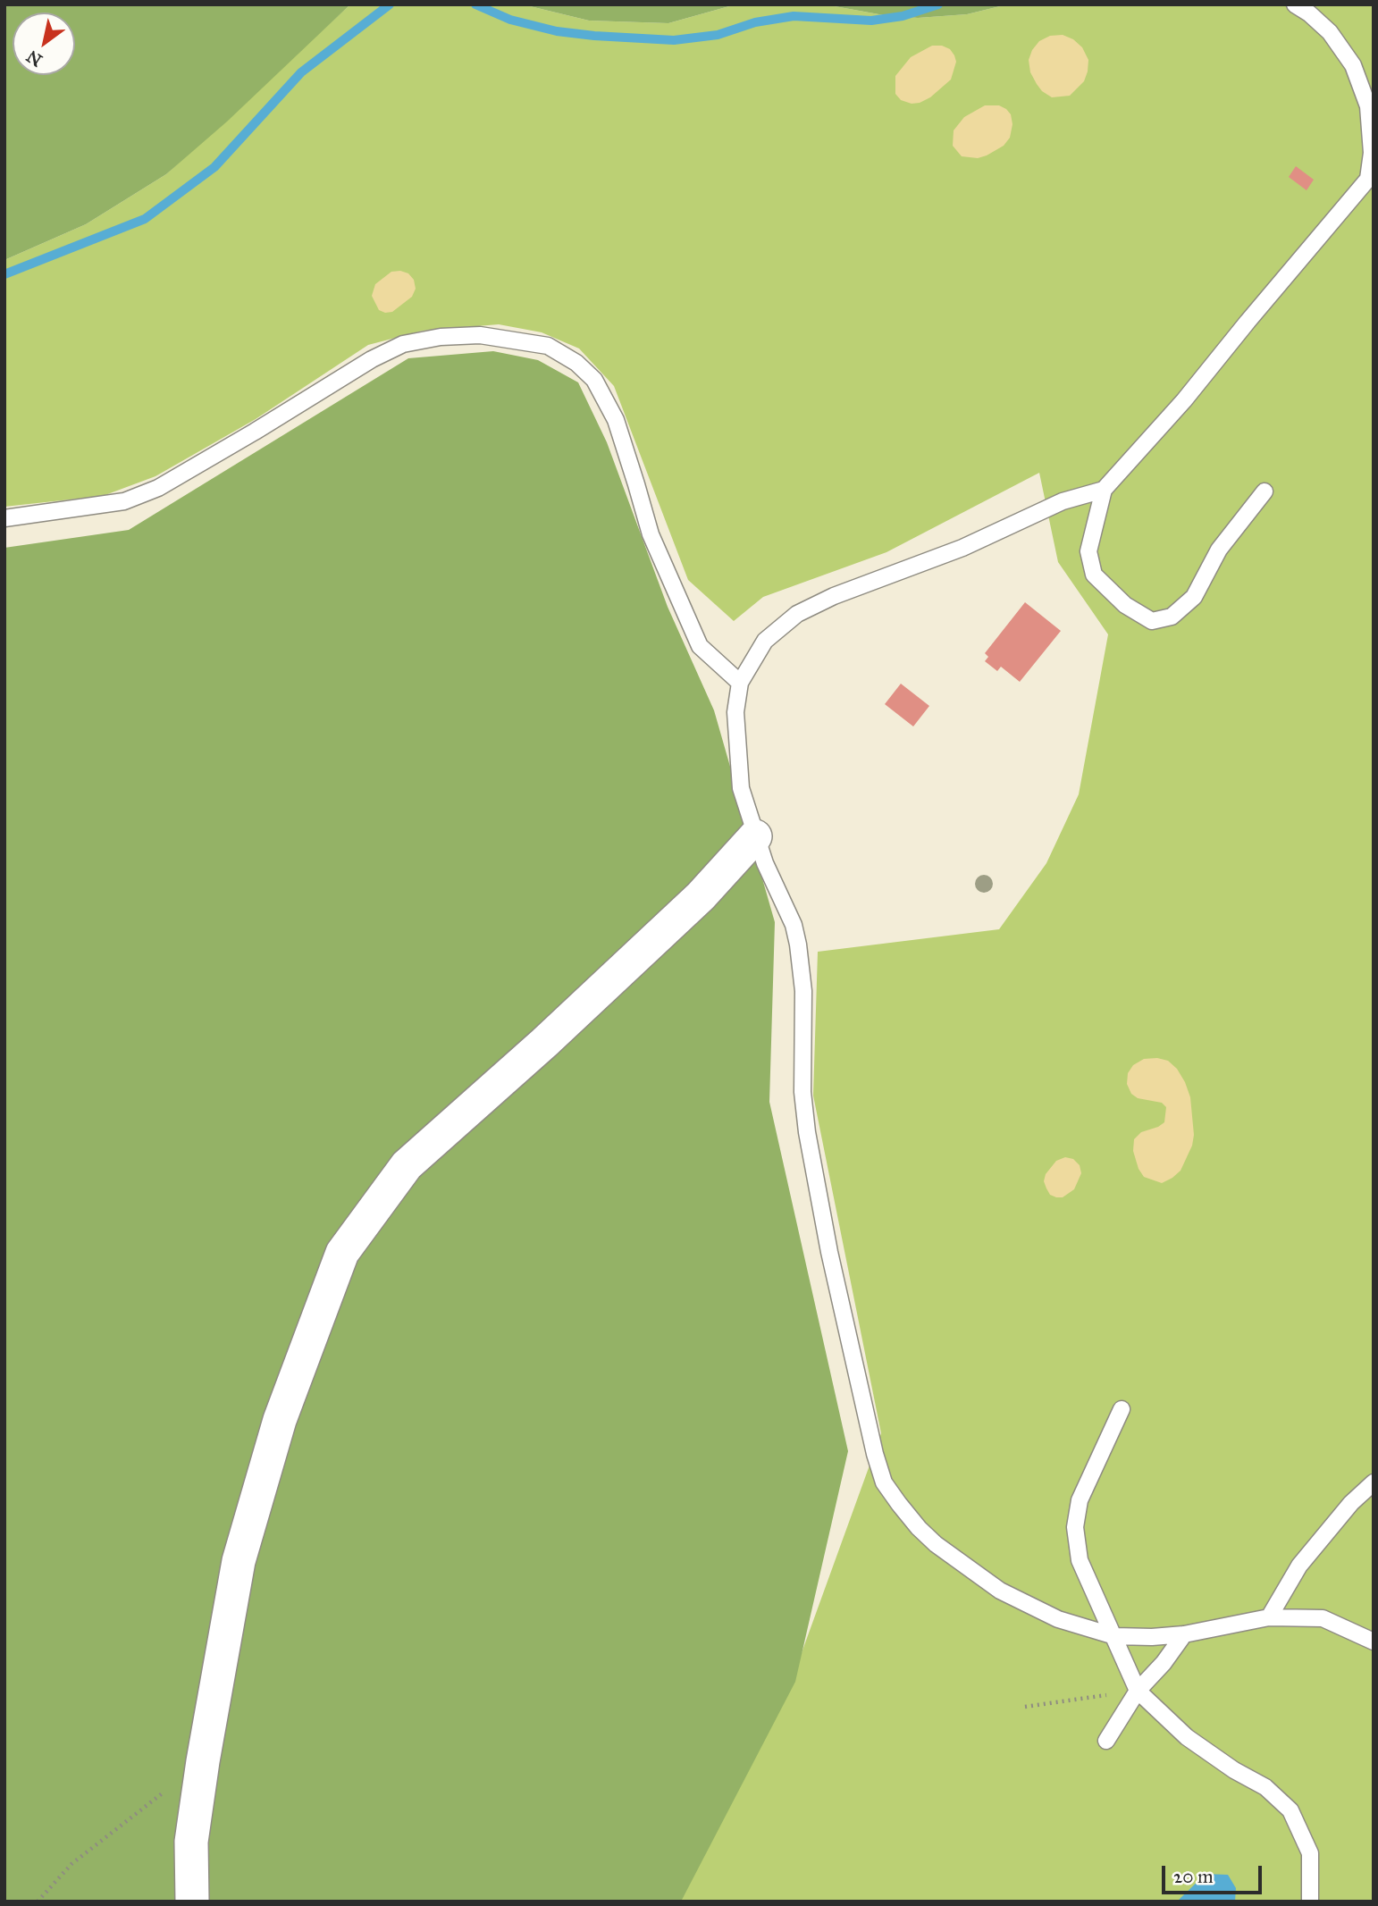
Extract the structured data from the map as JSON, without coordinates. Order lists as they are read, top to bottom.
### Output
{
  "scale_bar": "20 m",
  "north": "bottom left"
}
